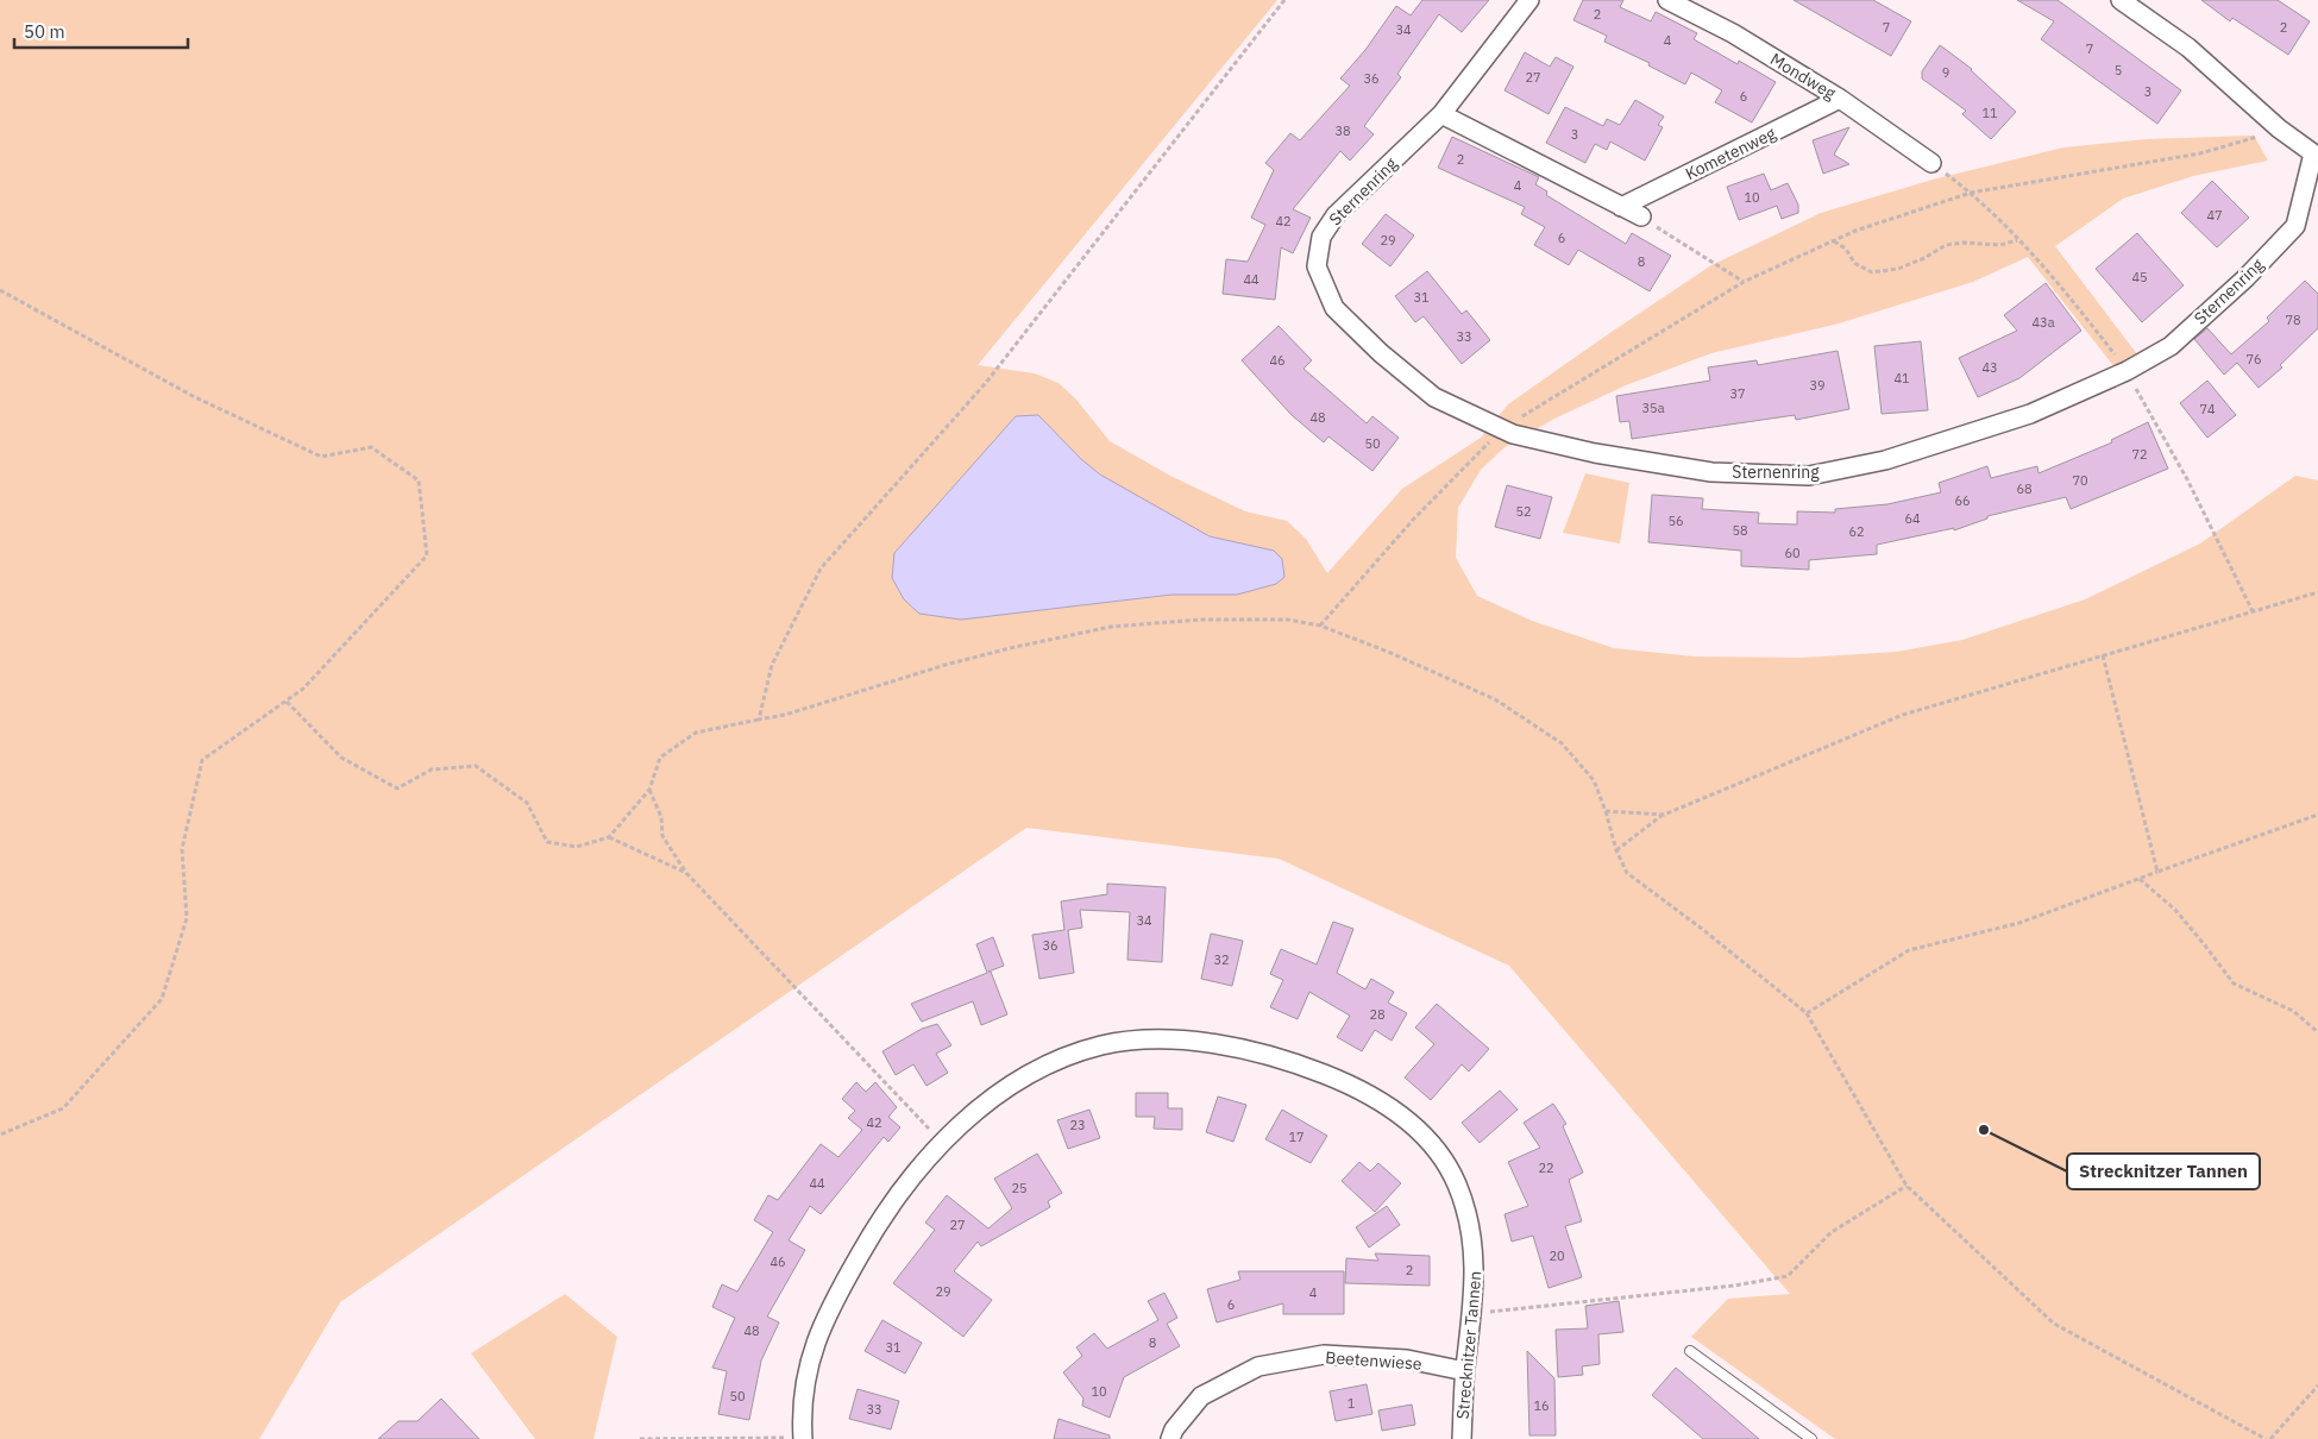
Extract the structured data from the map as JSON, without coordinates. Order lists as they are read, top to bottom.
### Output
{
  "streets": {
    "street": [
      "Mondweg",
      "Kometenweg",
      "Sternenring",
      "Strecknitzer Tannen",
      "Beetenwiese"
    ]
  },
  "crossings": [
    ["Mondweg", "Kometenweg"],
    ["Strecknitzer Tannen", "Beetenwiese"]
  ],
  "places": ["Strecknitzer Tannen"],
  "house_numbers": [
    "2",
    "7",
    "2",
    "34",
    "4",
    "7",
    "5",
    "9",
    "27",
    "36",
    "3",
    "6",
    "11",
    "38",
    "3",
    "2",
    "4",
    "10",
    "47",
    "42",
    "6",
    "29",
    "8",
    "45",
    "44",
    "31",
    "78",
    "43a",
    "33",
    "76",
    "46",
    "43",
    "41",
    "39",
    "37",
    "35a",
    "74",
    "48",
    "50",
    "72",
    "70",
    "68",
    "66",
    "52",
    "64",
    "56",
    "58",
    "62",
    "60",
    "34",
    "36",
    "32",
    "28",
    "42",
    "23",
    "17",
    "22",
    "44",
    "25",
    "27",
    "20",
    "46",
    "2",
    "29",
    "4",
    "6",
    "48",
    "8",
    "31",
    "10",
    "50",
    "1",
    "16",
    "33"
  ],
  "scale_bar": "50 m"
}
